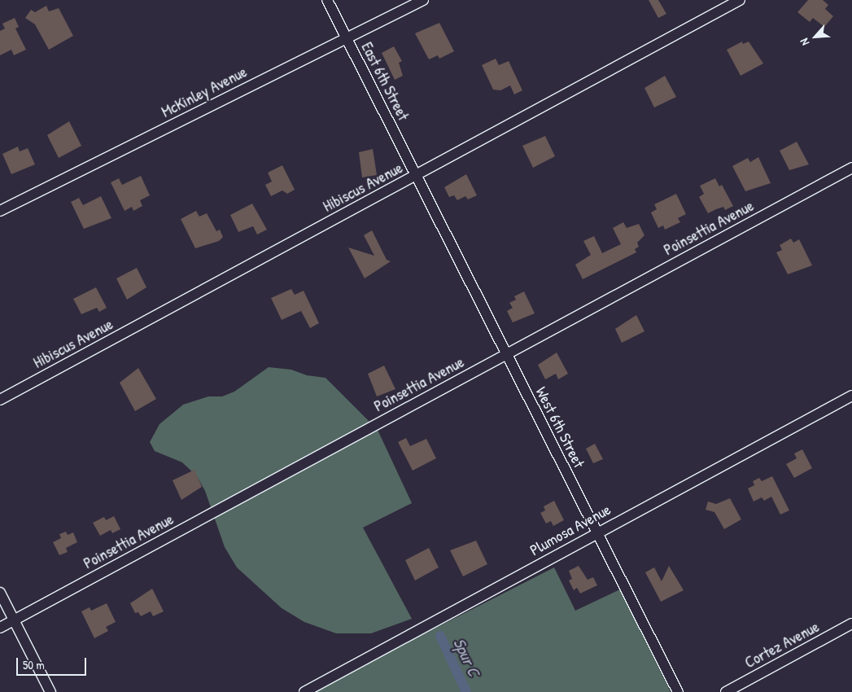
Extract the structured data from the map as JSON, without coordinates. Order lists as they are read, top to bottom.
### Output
{
  "streets": {
    "street": [
      "East 6th Street",
      "McKinley Avenue",
      "Hibiscus Avenue",
      "Poinsettia Avenue",
      "West 6th Street",
      "Plumosa Avenue",
      "Cortez Avenue"
    ]
  },
  "crossings": [
    ["East 6th Street", "McKinley Avenue"],
    ["East 6th Street", "Hibiscus Avenue"],
    ["East 6th Street", "West 6th Street"],
    ["Hibiscus Avenue", "West 6th Street"],
    ["Poinsettia Avenue", "West 6th Street"],
    ["West 6th Street", "Plumosa Avenue"]
  ],
  "water": ["Spur C"],
  "scale_bar": "50 m",
  "north": "bottom left"
}
